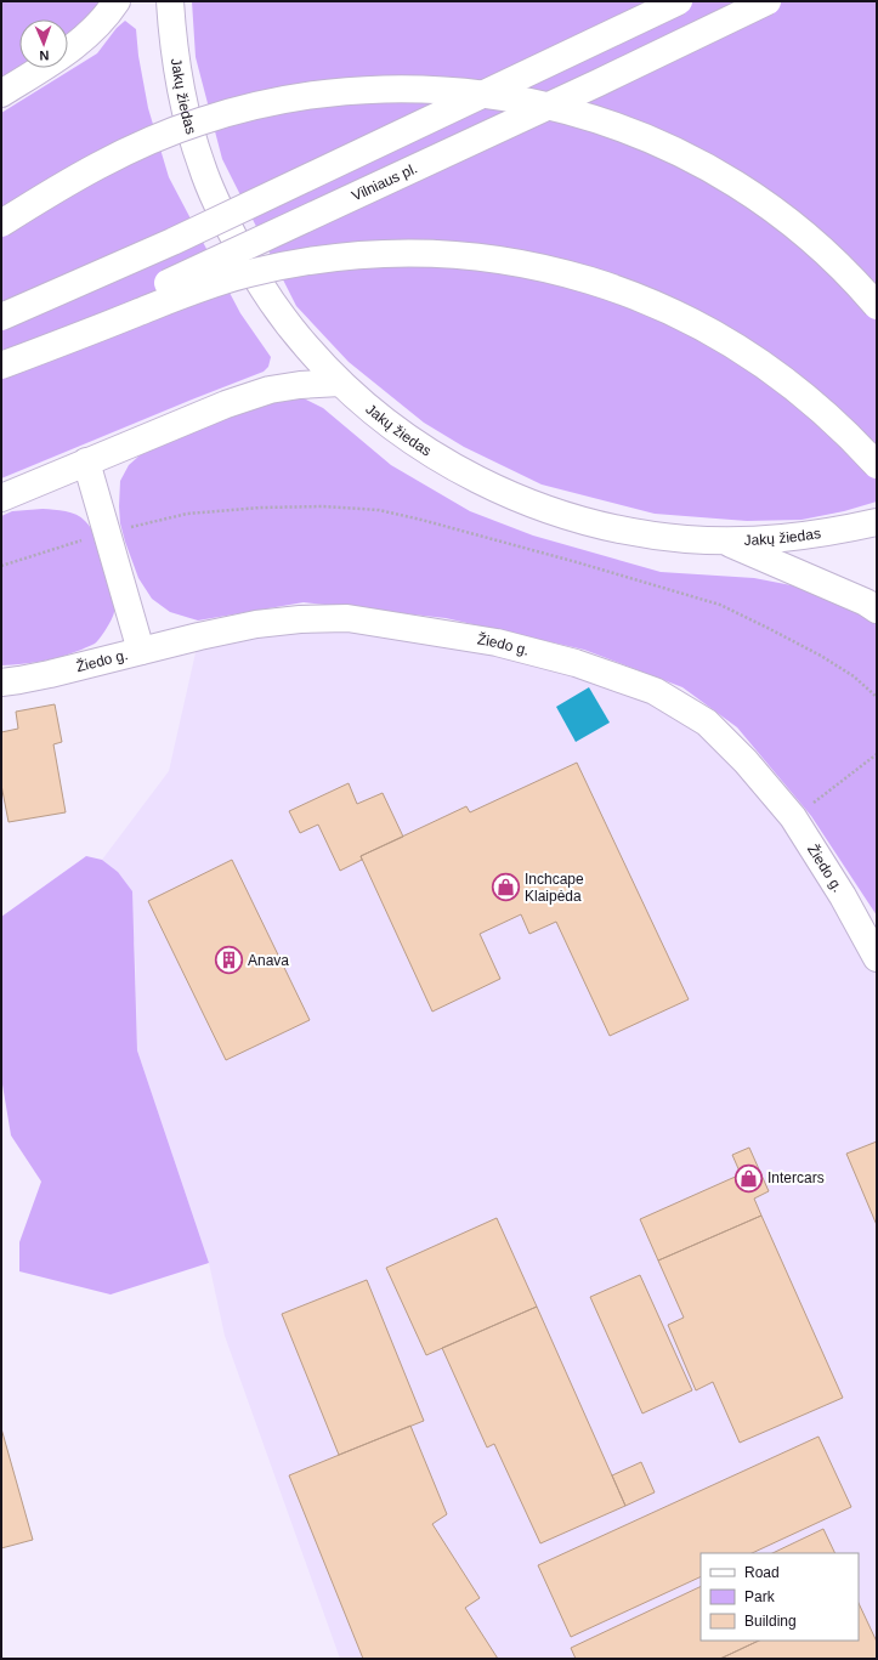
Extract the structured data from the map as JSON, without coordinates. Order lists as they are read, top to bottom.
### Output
{
  "streets": {
    "main road": ["Jakų žiedas", "Vilniaus pl.", "Žiedo g."]
  },
  "places": {
    "shop": ["Inchcape Klaipėda", "Intercars"],
    "building": ["Anava"]
  },
  "legend": ["Road", "Park", "Building"],
  "north": "bottom"
}
